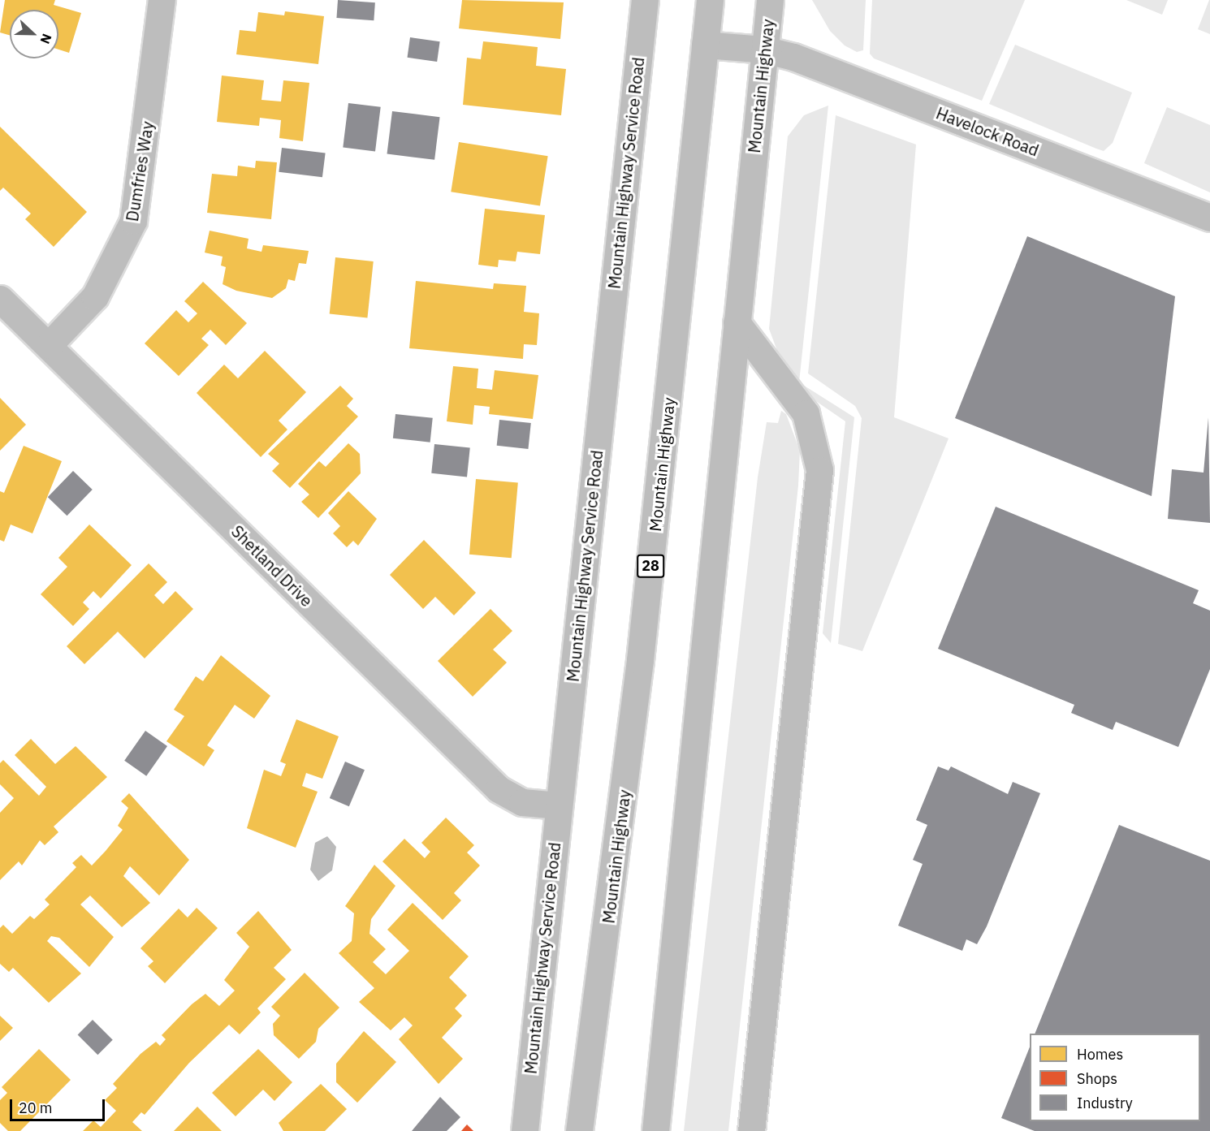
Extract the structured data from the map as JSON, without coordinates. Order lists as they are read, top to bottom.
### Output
{
  "streets": {
    "street": [
      "Mountain Highway",
      "Havelock Road",
      "Dumfries Way",
      "Mountain Highway Service Road",
      "Shetland Drive",
      "28"
    ]
  },
  "crossings": [
    ["Mountain Highway", "Havelock Road"],
    ["Dumfries Way", "Shetland Drive"],
    ["Mountain Highway Service Road", "Shetland Drive"]
  ],
  "legend": ["Homes", "Shops", "Industry"],
  "scale_bar": "20 m",
  "north": "right"
}
